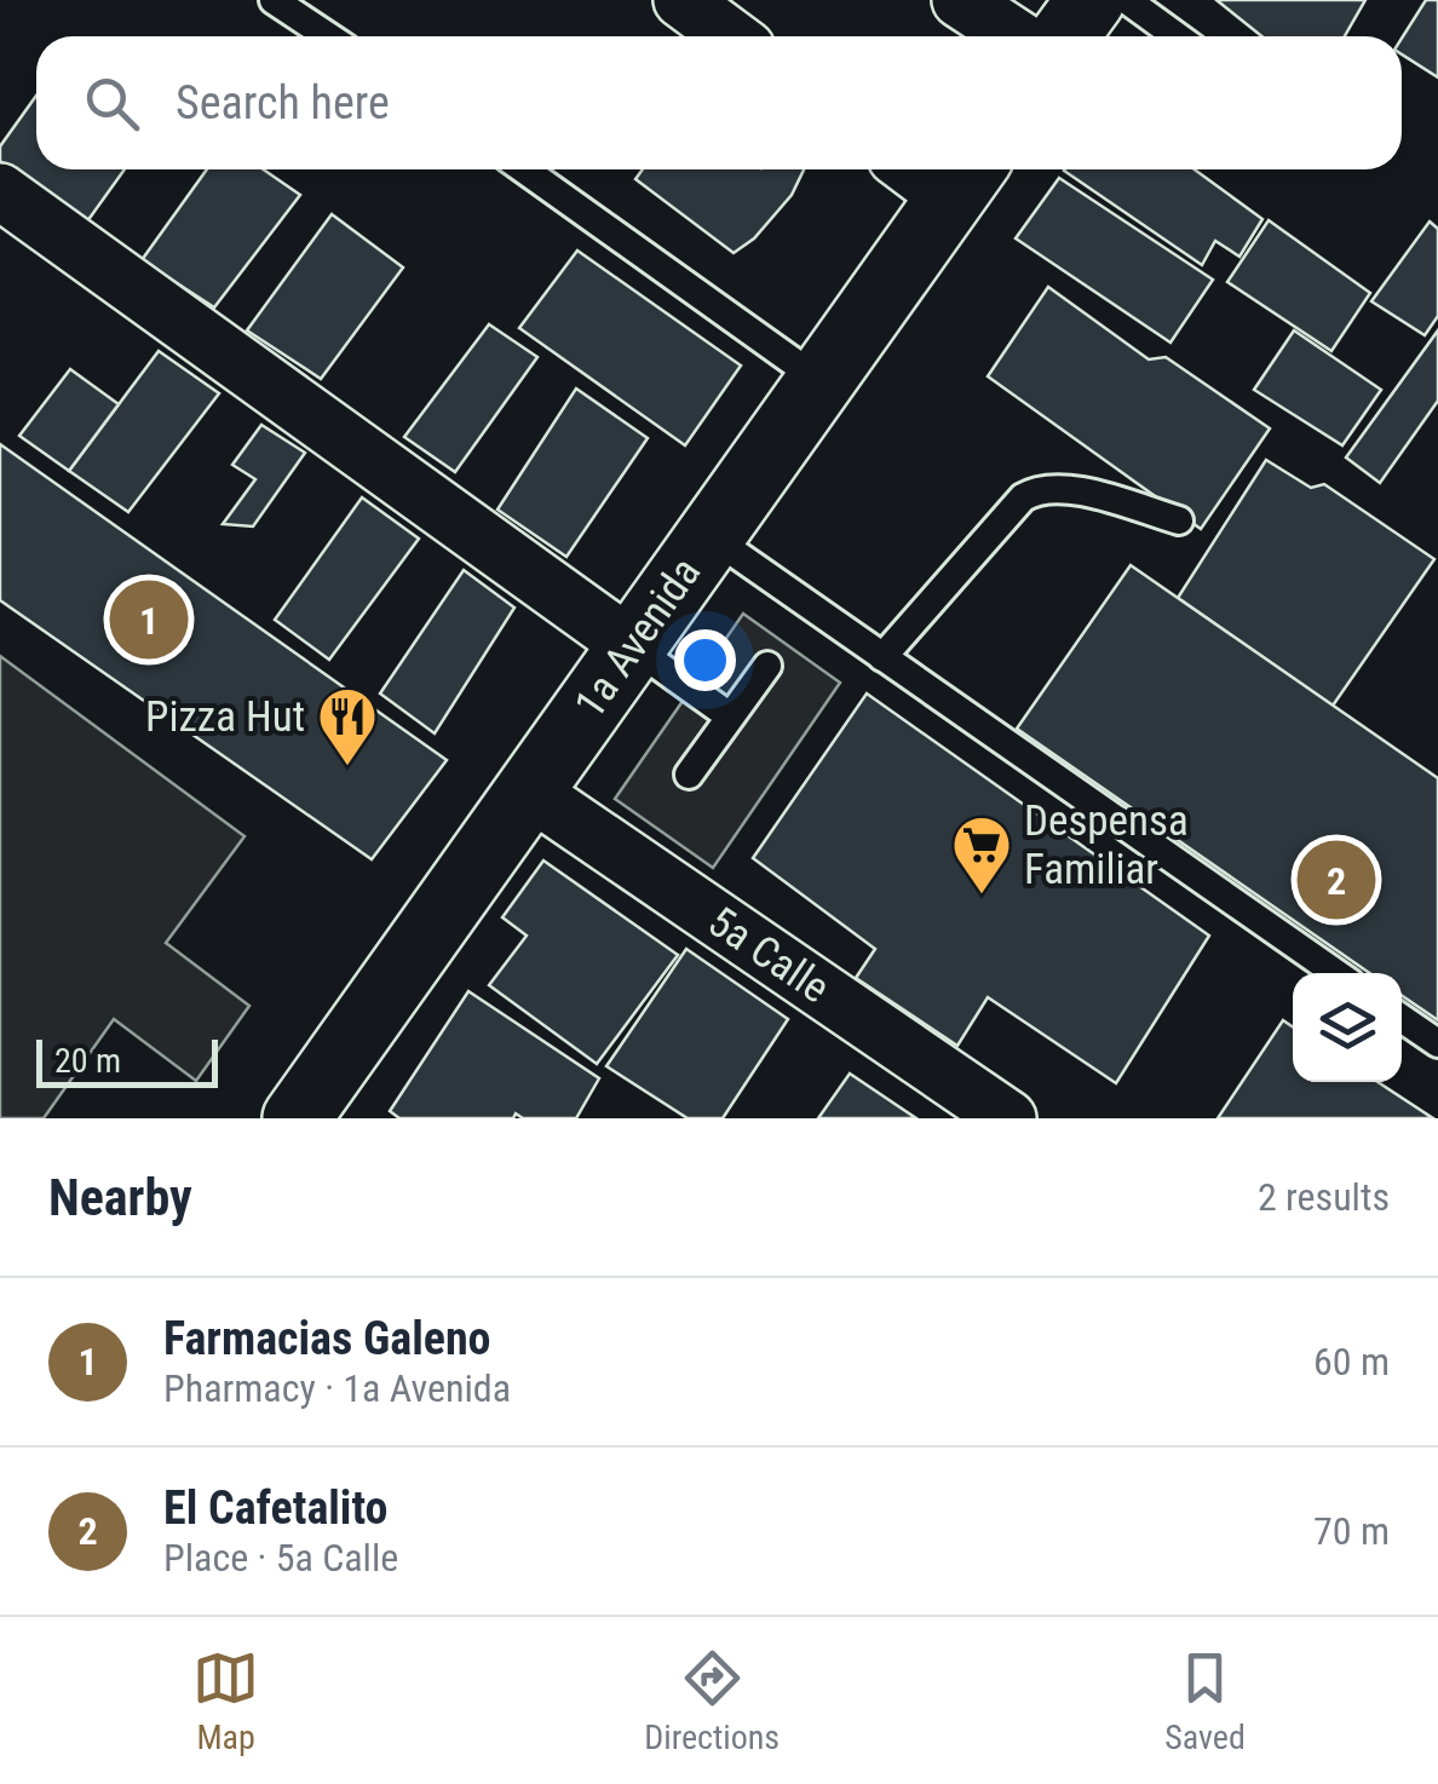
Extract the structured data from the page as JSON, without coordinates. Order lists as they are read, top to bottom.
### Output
{
  "streets": {
    "main road": ["1a Avenida"],
    "street": ["5a Calle"]
  },
  "crossings": [
    ["1a Avenida", "5a Calle"]
  ],
  "places": {
    "restaurant": ["Pizza Hut"],
    "supermarket": ["Despensa Familiar"]
  },
  "scale_bar": "20 m",
  "page": {
    "search": "Search here",
    "pins": ["1", "2"],
    "scale": "20 m",
    "heading": ["Nearby", "2 results"],
    "list": [
      {
        "mark": "1",
        "name": "Farmacias Galeno",
        "note": "Pharmacy · 1a Avenida",
        "value": "60 m"
      },
      {
        "mark": "2",
        "name": "El Cafetalito",
        "note": "Place · 5a Calle",
        "value": "70 m"
      }
    ],
    "nav": ["Map", "Directions", "Saved"]
  }
}
